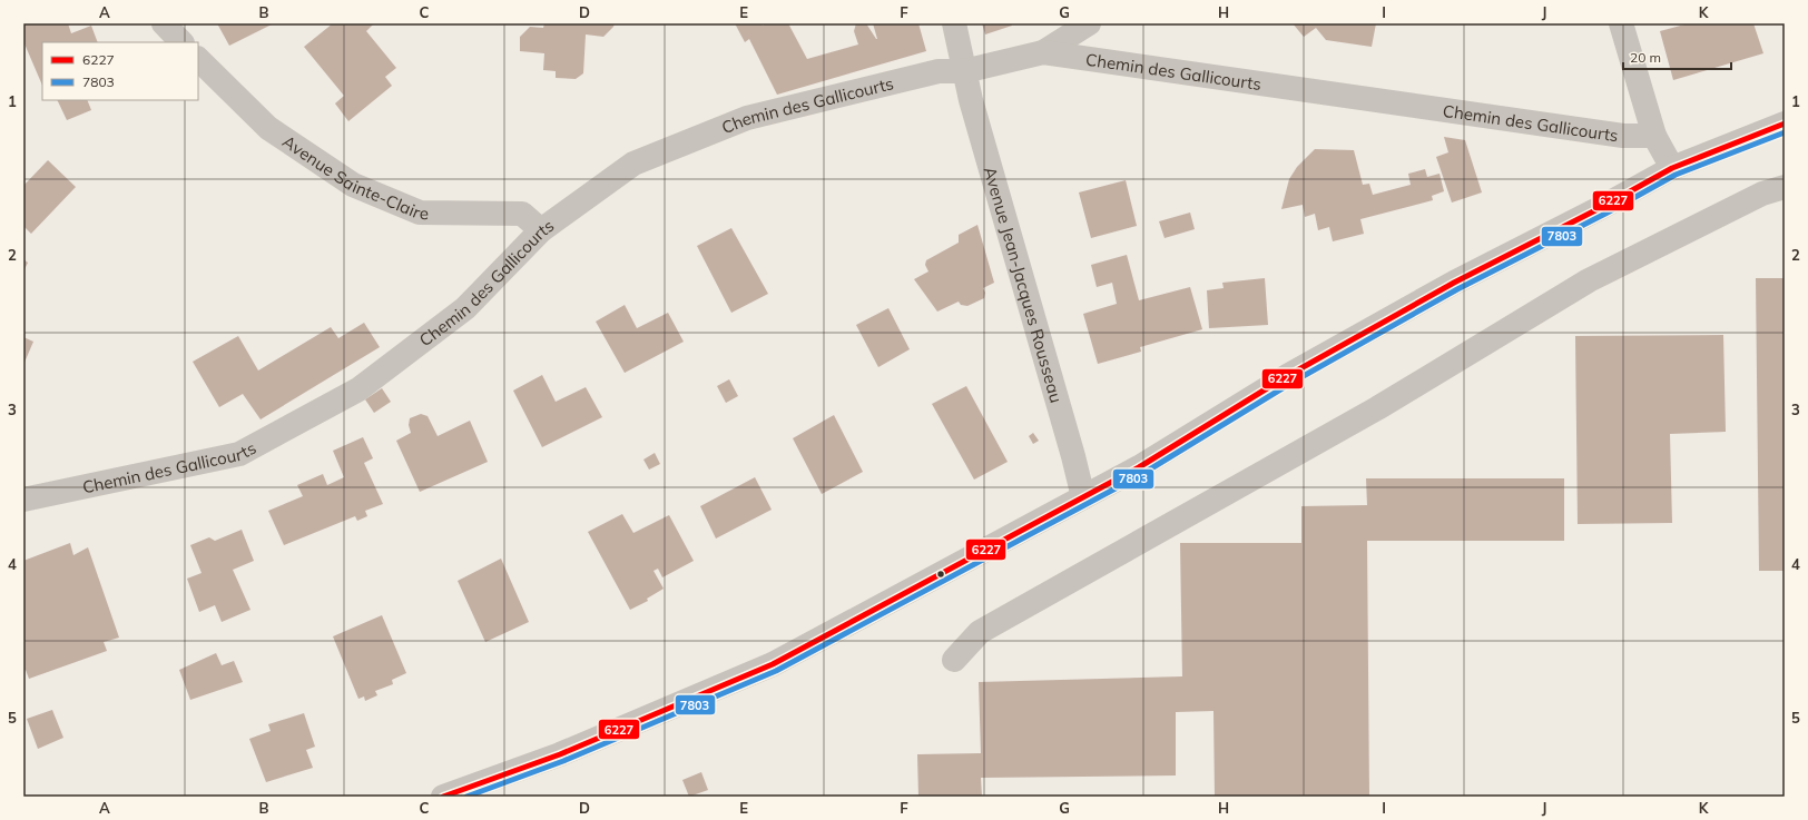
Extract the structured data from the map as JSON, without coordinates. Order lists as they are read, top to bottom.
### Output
{
  "streets": {
    "street": ["Chemin des Gallicourts", "Avenue Sainte-Claire", "Avenue Jean-Jacques Rousseau"]
  },
  "crossings": [
    ["Chemin des Gallicourts", "Avenue Sainte-Claire"],
    ["Chemin des Gallicourts", "Avenue Jean-Jacques Rousseau"]
  ],
  "lines": ["transit line 6227", "transit line 7803"],
  "legend": ["6227", "7803"],
  "scale_bar": "20 m",
  "grid": {
    "columns": [
      "A",
      "B",
      "C",
      "D",
      "E",
      "F",
      "G",
      "H",
      "I",
      "J",
      "K"
    ],
    "rows": [
      "1",
      "2",
      "3",
      "4",
      "5"
    ]
  }
}
